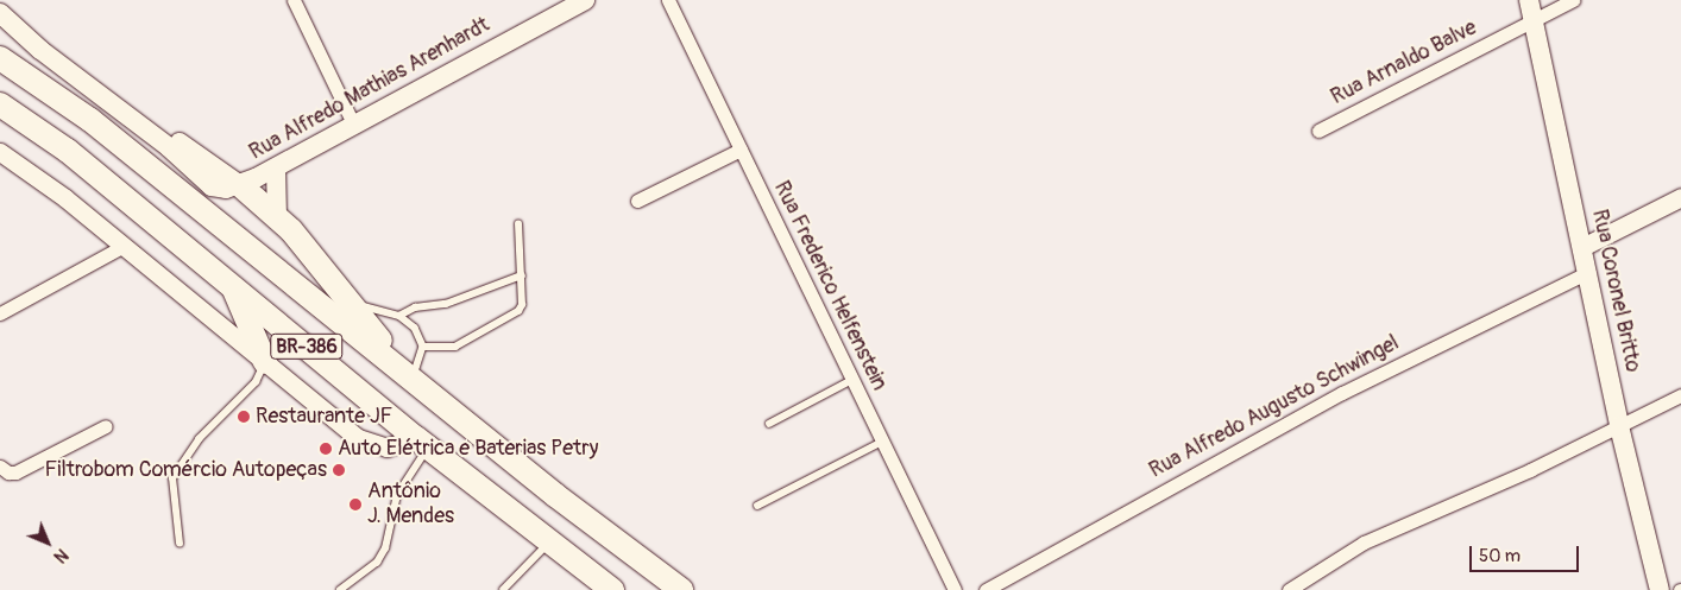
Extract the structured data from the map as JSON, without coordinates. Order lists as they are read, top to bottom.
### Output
{
  "streets": {
    "highway": ["BR-386"],
    "main road": ["Rua Alfredo Mathias Arenhardt", "Rua Coronel Britto"],
    "street": ["Rua Arnaldo Balve", "Rua Frederico Helfenstein", "Rua Alfredo Augusto Schwingel"]
  },
  "crossings": [
    ["Rua Arnaldo Balve", "Rua Coronel Britto"],
    ["Rua Coronel Britto", "Rua Alfredo Augusto Schwingel"]
  ],
  "places": [
    "Restaurante JF",
    "Auto Elétrica e Baterias Petry",
    "Filtrobom Comércio Autopeças",
    "Antônio J. Mendes"
  ],
  "scale_bar": "50 m",
  "north": "bottom right"
}
